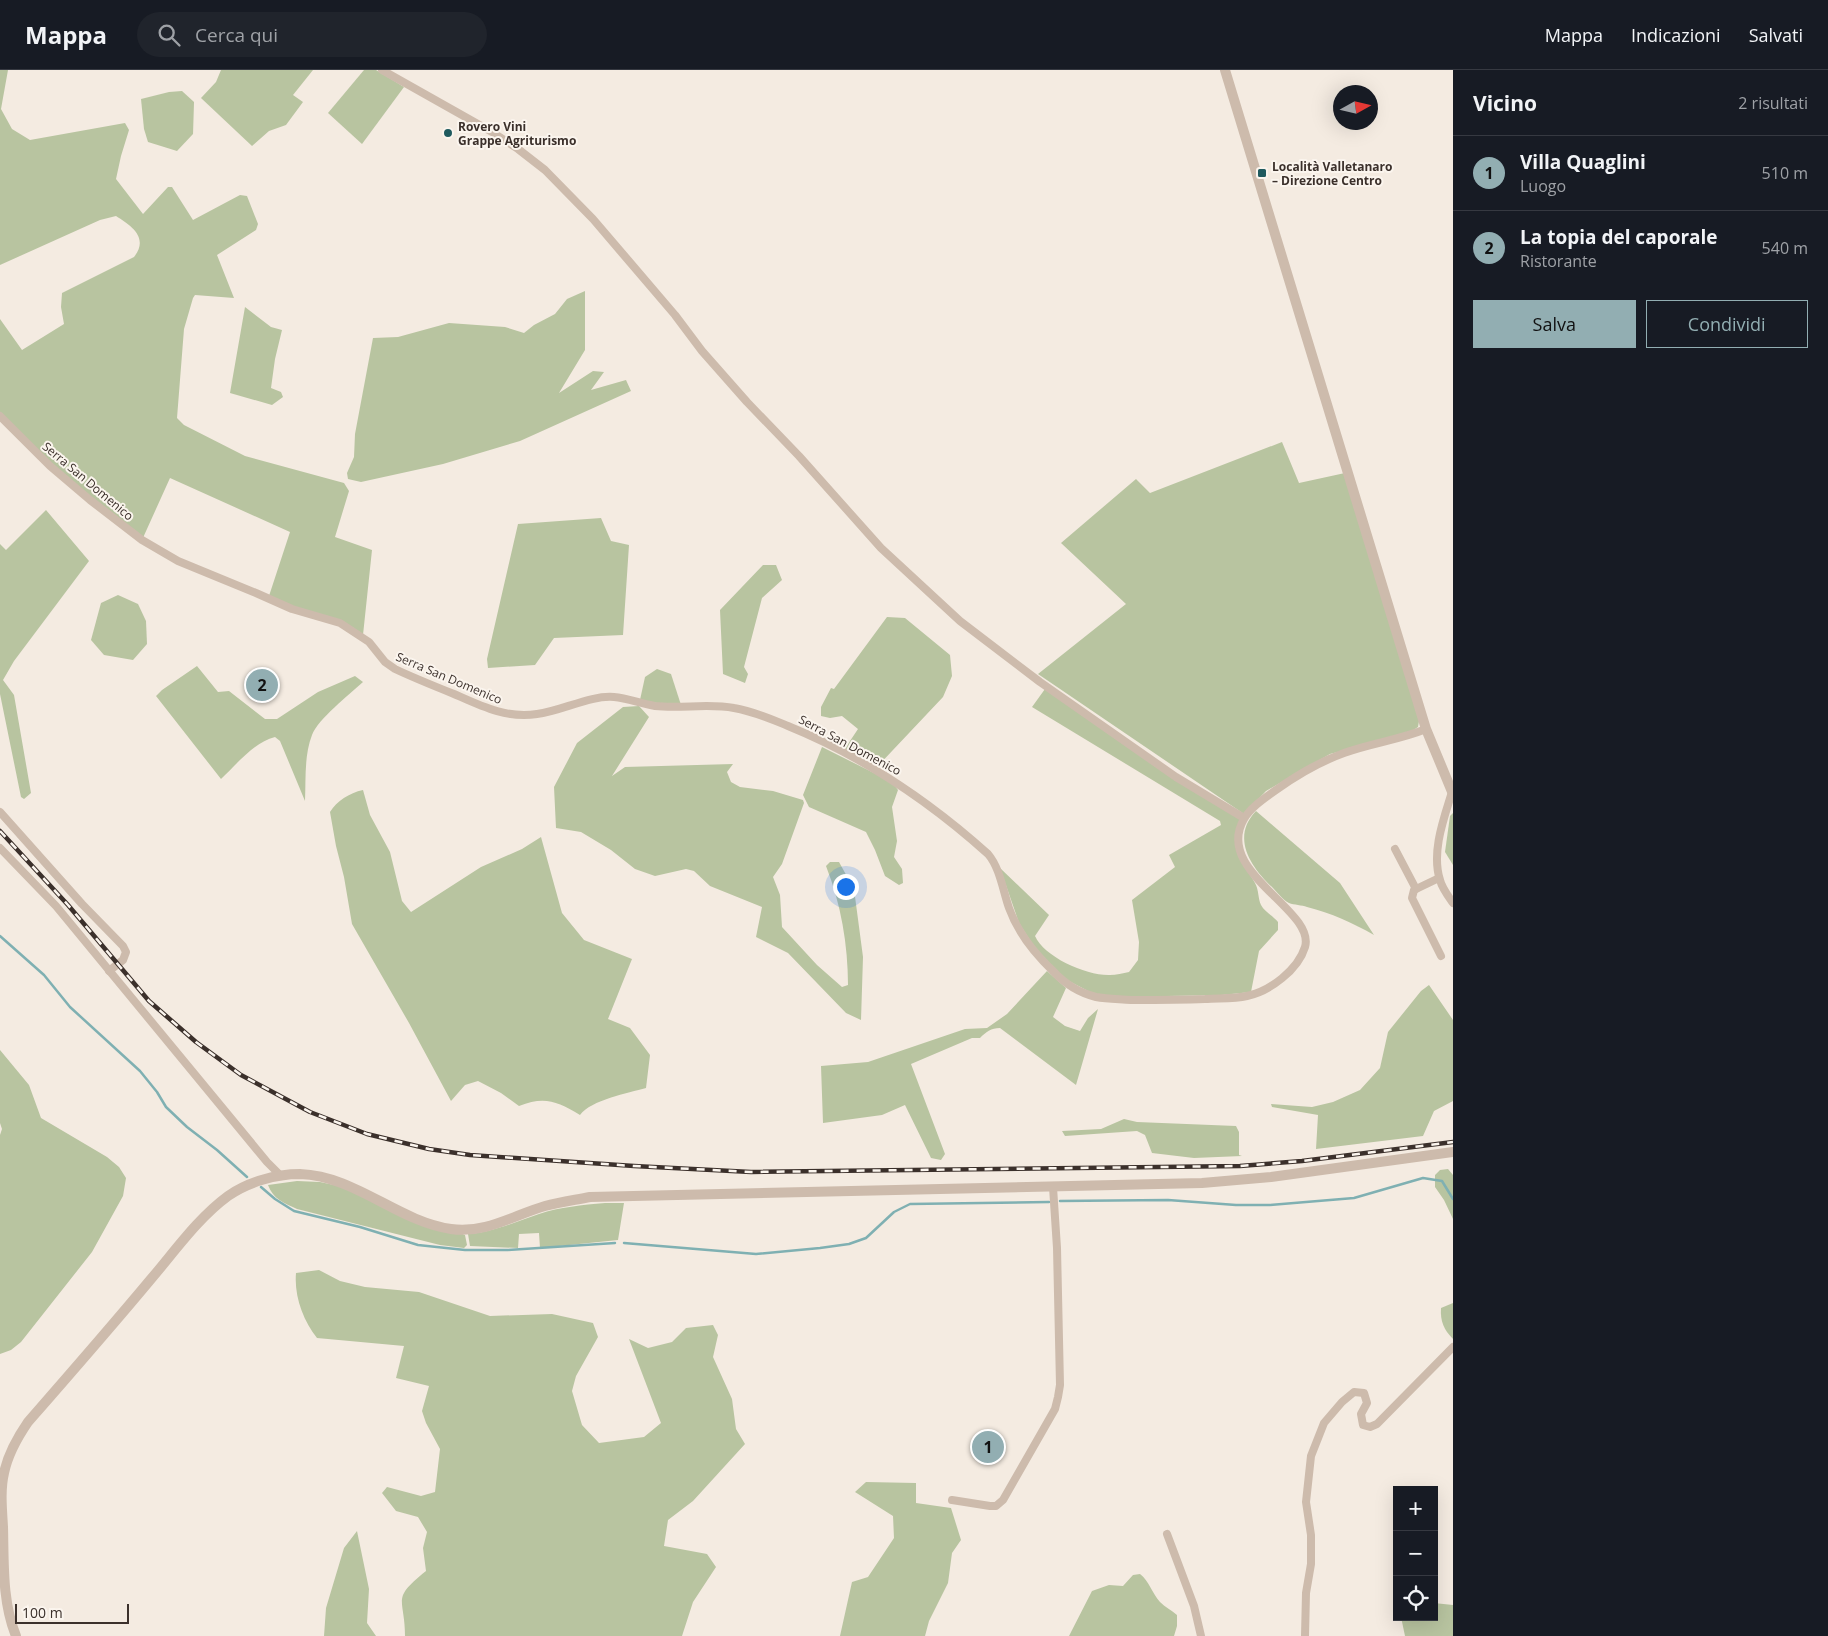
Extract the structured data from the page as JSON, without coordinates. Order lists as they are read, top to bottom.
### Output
{
  "streets": {
    "street": ["Serra San Domenico"]
  },
  "places": {
    "other": ["Rovero Vini Grappe Agriturismo"],
    "transit": ["Località Valletanaro – Direzione Centro"]
  },
  "scale_bar": "100 m",
  "north": "right",
  "page": {
    "header": "Mappa",
    "search": "Cerca qui",
    "nav": ["Mappa", "Indicazioni", "Salvati"],
    "heading": ["Vicino", "2 risultati"],
    "list": [
      {
        "mark": "1",
        "name": "Villa Quaglini",
        "note": "Luogo",
        "value": "510 m"
      },
      {
        "mark": "2",
        "name": "La topia del caporale",
        "note": "Ristorante",
        "value": "540 m"
      }
    ],
    "buttons": ["Salva", "Condividi"],
    "pins": ["2", "1"],
    "map_buttons": ["+", "−"],
    "scale": "100 m"
  }
}
